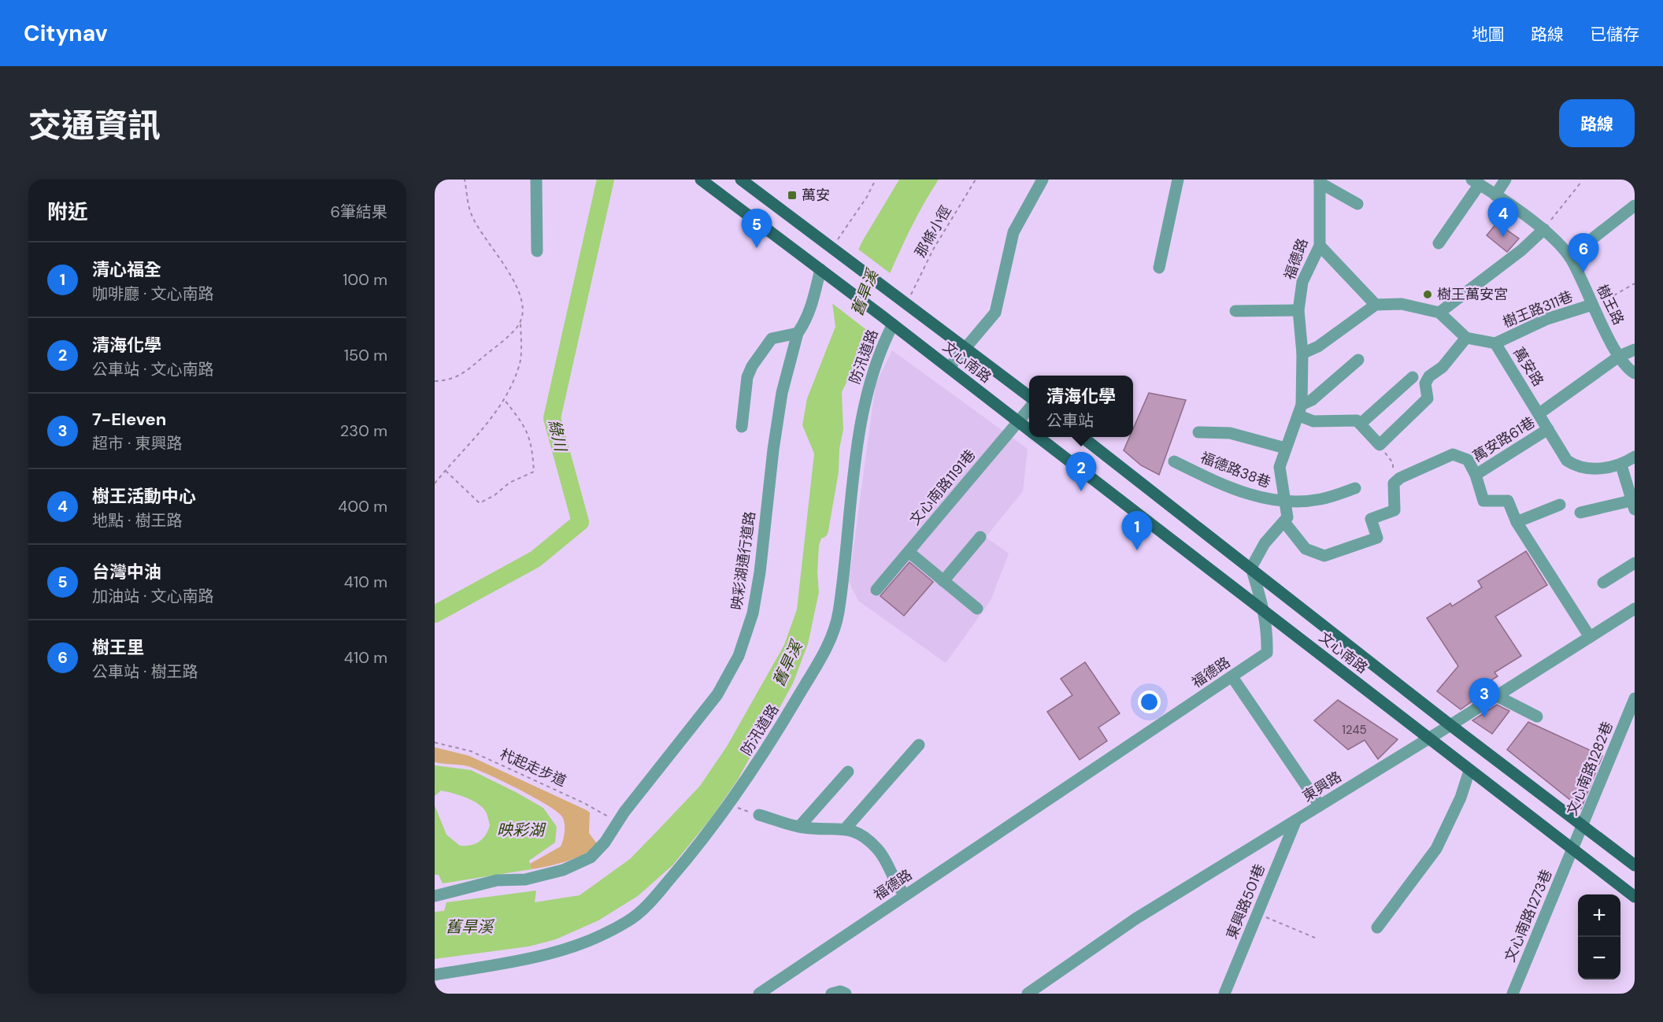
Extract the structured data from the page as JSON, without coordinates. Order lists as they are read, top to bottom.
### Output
{
  "streets": {
    "main road": ["文心南路"],
    "street": [
      "福德路",
      "樹王路",
      "樹王路311巷",
      "防汛道路",
      "萬安路",
      "萬安路61巷",
      "福德路38巷",
      "文心南路1191巷",
      "映彩湖通行道路",
      "文心南路1282巷",
      "東興路",
      "東興路501巷",
      "文心南路1273巷"
    ],
    "path": ["那條小徑", "杙起走步道"]
  },
  "crossings": [
    ["那條小徑", "文心南路"],
    ["福德路", "文心南路"],
    ["福德路", "福德路38巷"],
    ["樹王路", "樹王路311巷"],
    ["樹王路311巷", "萬安路"],
    ["防汛道路", "文心南路"],
    ["文心南路", "文心南路1191巷"],
    ["文心南路", "映彩湖通行道路"],
    ["文心南路", "文心南路1282巷"],
    ["文心南路", "東興路"],
    ["文心南路", "文心南路1273巷"],
    ["萬安路", "萬安路61巷"],
    ["映彩湖通行道路", "杙起走步道"],
    ["文心南路1282巷", "文心南路1273巷"],
    ["東興路", "東興路501巷"]
  ],
  "water": ["舊旱溪", "綠川", "映彩湖"],
  "places": {
    "transit": ["萬安"],
    "other": ["樹王萬安宮"]
  },
  "house_numbers": ["1245"],
  "page": {
    "header": "Citynav",
    "nav": ["地圖", "路線", "已儲存"],
    "title": "交通資訊",
    "buttons": "路線",
    "heading": ["附近", "6筆結果"],
    "pins": [
      "4",
      "5",
      "6",
      "2",
      "1",
      "3"
    ],
    "list": [
      {
        "mark": "1",
        "name": "清心福全",
        "note": "咖啡廳 · 文心南路",
        "value": "100 m"
      },
      {
        "mark": "2",
        "name": "清海化學",
        "note": "公車站 · 文心南路",
        "value": "150 m"
      },
      {
        "mark": "3",
        "name": "7-Eleven",
        "note": "超市 · 東興路",
        "value": "230 m"
      },
      {
        "mark": "4",
        "name": "樹王活動中心",
        "note": "地點 · 樹王路",
        "value": "400 m"
      },
      {
        "mark": "5",
        "name": "台灣中油",
        "note": "加油站 · 文心南路",
        "value": "410 m"
      },
      {
        "mark": "6",
        "name": "樹王里",
        "note": "公車站 · 樹王路",
        "value": "410 m"
      }
    ],
    "popup": ["清海化學", "公車站"],
    "map_buttons": ["+", "−"]
  }
}
